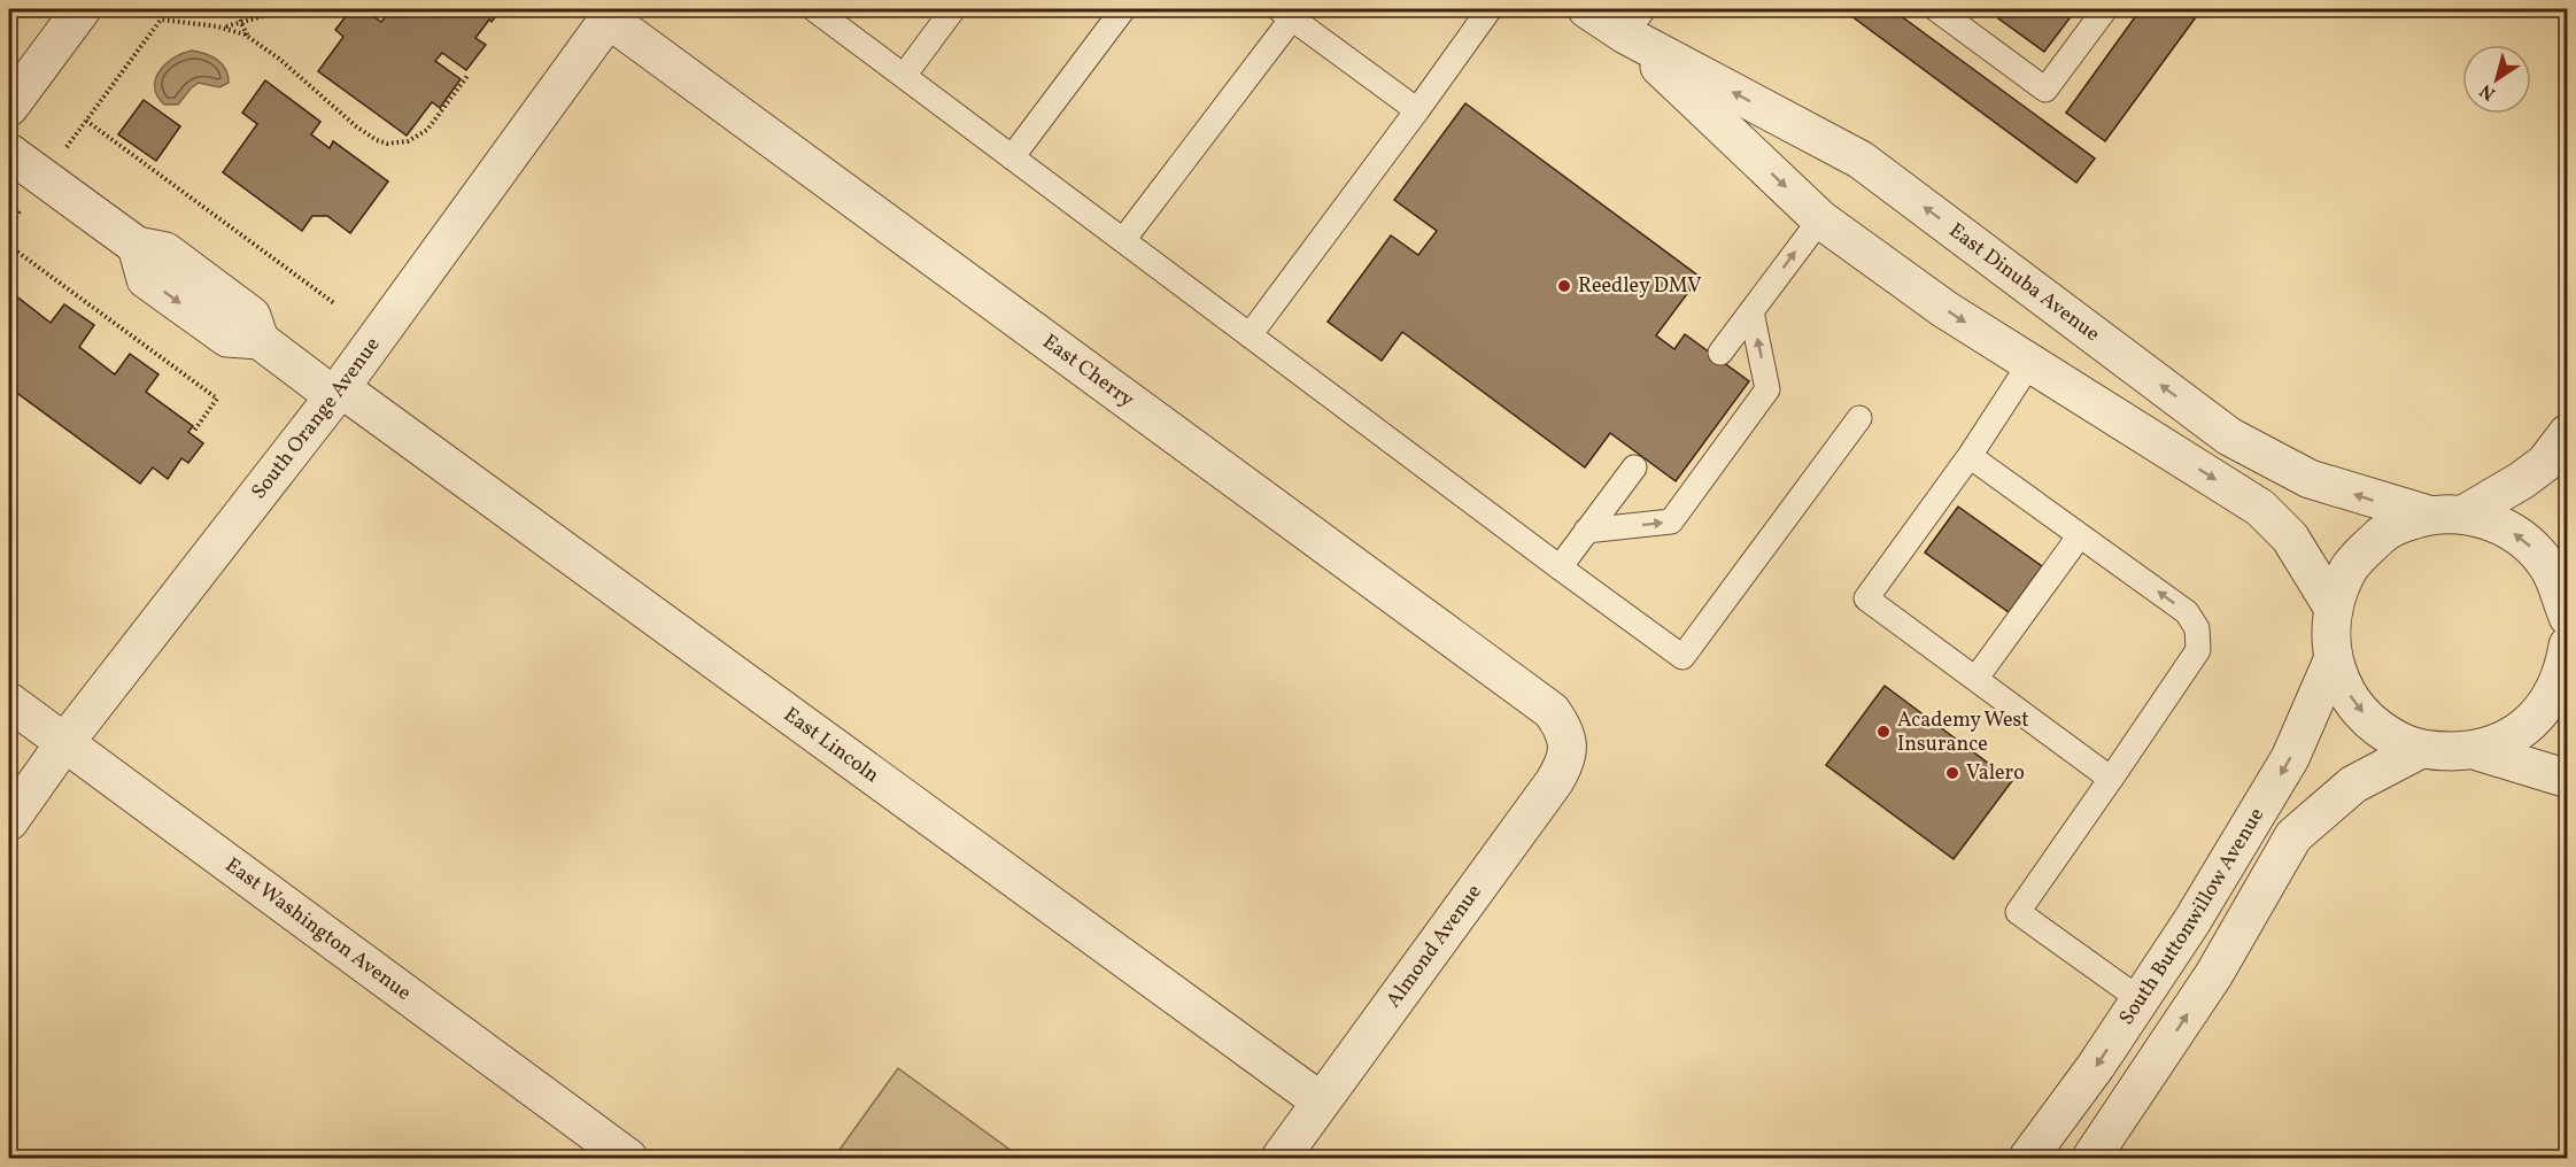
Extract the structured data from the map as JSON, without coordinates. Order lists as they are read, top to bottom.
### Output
{
  "streets": {
    "street": [
      "East Dinuba Avenue",
      "East Cherry",
      "South Orange Avenue",
      "East Lincoln",
      "South Buttonwillow Avenue",
      "East Washington Avenue",
      "Almond Avenue"
    ]
  },
  "crossings": [
    ["East Dinuba Avenue", "South Buttonwillow Avenue"],
    ["East Cherry", "South Orange Avenue"],
    ["East Cherry", "Almond Avenue"],
    ["South Orange Avenue", "East Lincoln"],
    ["South Orange Avenue", "East Washington Avenue"],
    ["East Lincoln", "Almond Avenue"]
  ],
  "places": ["Reedley DMV", "Academy West Insurance", "Valero"],
  "north": "bottom left"
}
